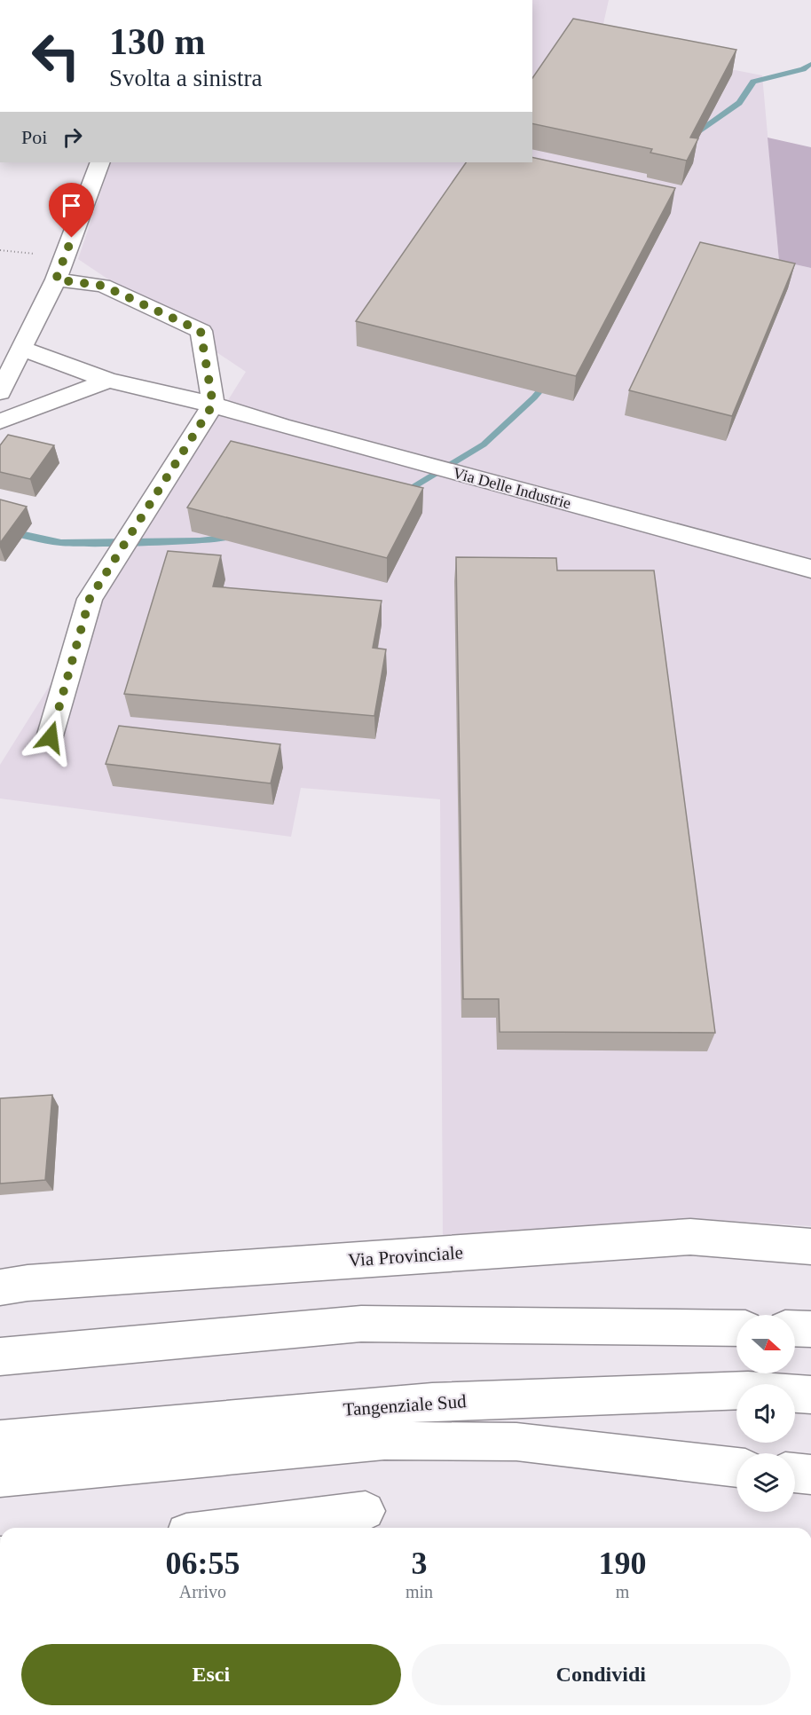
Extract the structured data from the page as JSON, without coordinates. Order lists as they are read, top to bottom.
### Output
{
  "streets": {
    "main road": ["Via Delle Industrie", "Via Provinciale", "Tangenziale Sud"]
  },
  "north": "right",
  "page": {
    "turn": ["130 m", "Svolta a sinistra"],
    "then": "Poi",
    "eta": [
      "06:55",
      "Arrivo",
      "3",
      "min",
      "190",
      "m"
    ],
    "buttons": ["Esci", "Condividi"]
  }
}
